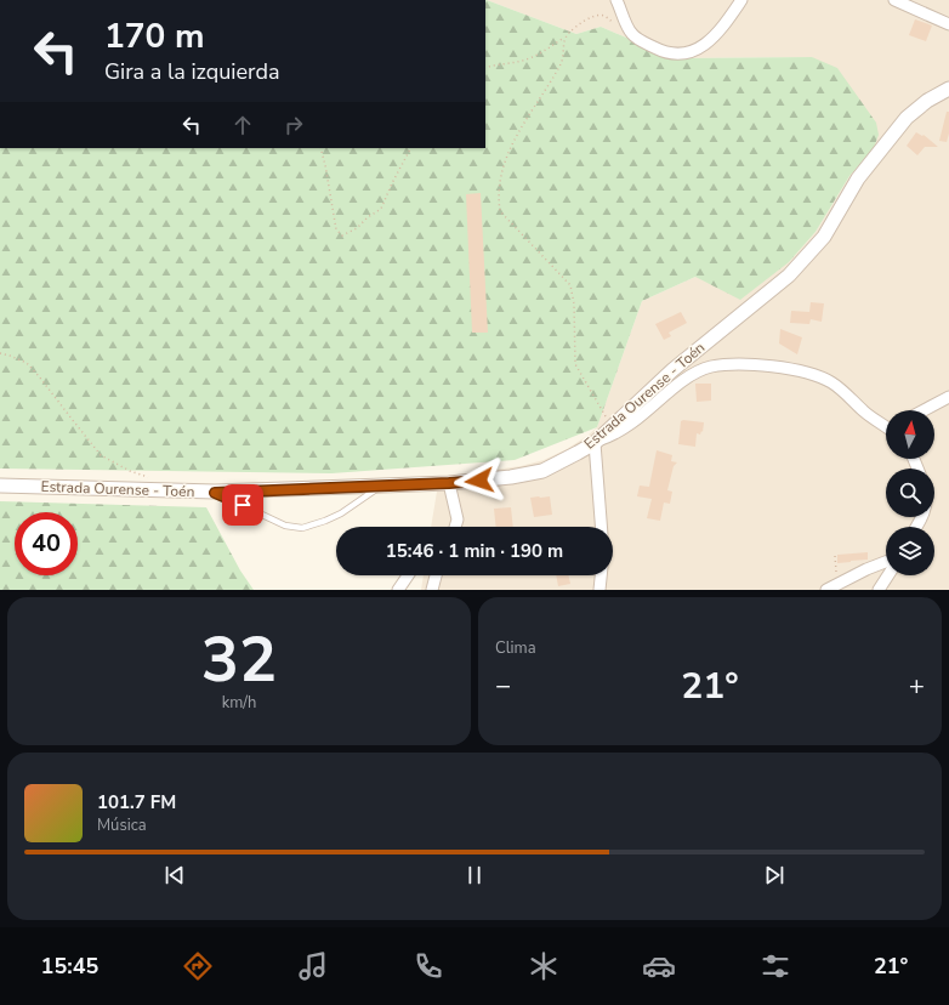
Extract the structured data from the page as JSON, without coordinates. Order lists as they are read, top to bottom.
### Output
{
  "streets": {
    "street": ["Estrada Ourense - Toén"]
  },
  "north": "top",
  "page": {
    "turn": ["170 m", "Gira a la izquierda"],
    "limit": "40",
    "trip": "15:46 · 1 min · 190 m",
    "tile": [
      ["32", "km/h"],
      "Clima"
    ],
    "heat": ["−", "21°", "+"],
    "song": ["101.7 FM", "Música"],
    "tabs": ["15:45", "21°"]
  }
}
